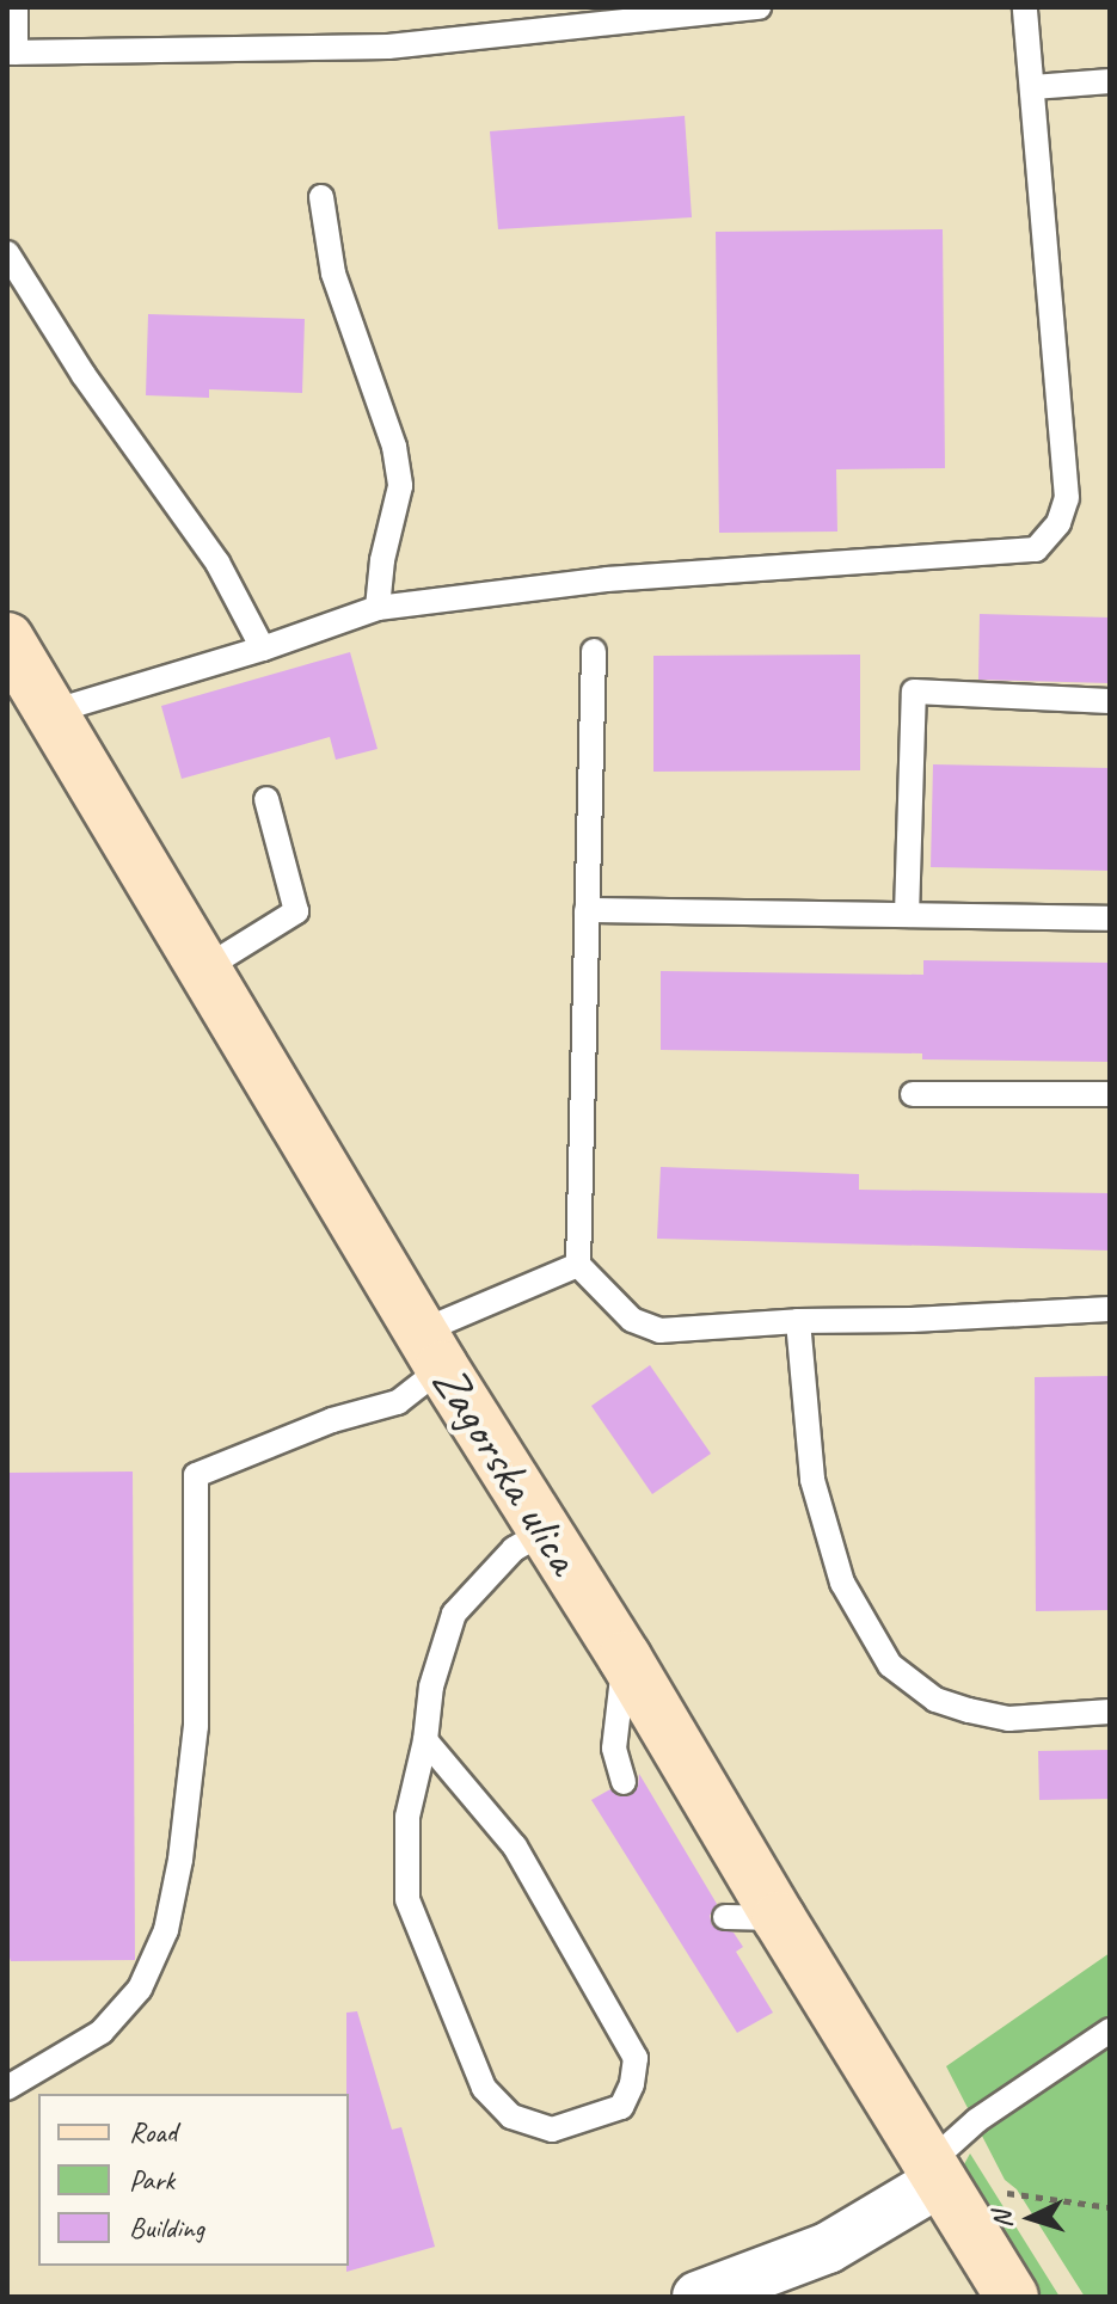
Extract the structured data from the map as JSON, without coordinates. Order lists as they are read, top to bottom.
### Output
{
  "streets": {
    "street": ["Zagorska ulica"]
  },
  "legend": ["Road", "Park", "Building"],
  "north": "left"
}
